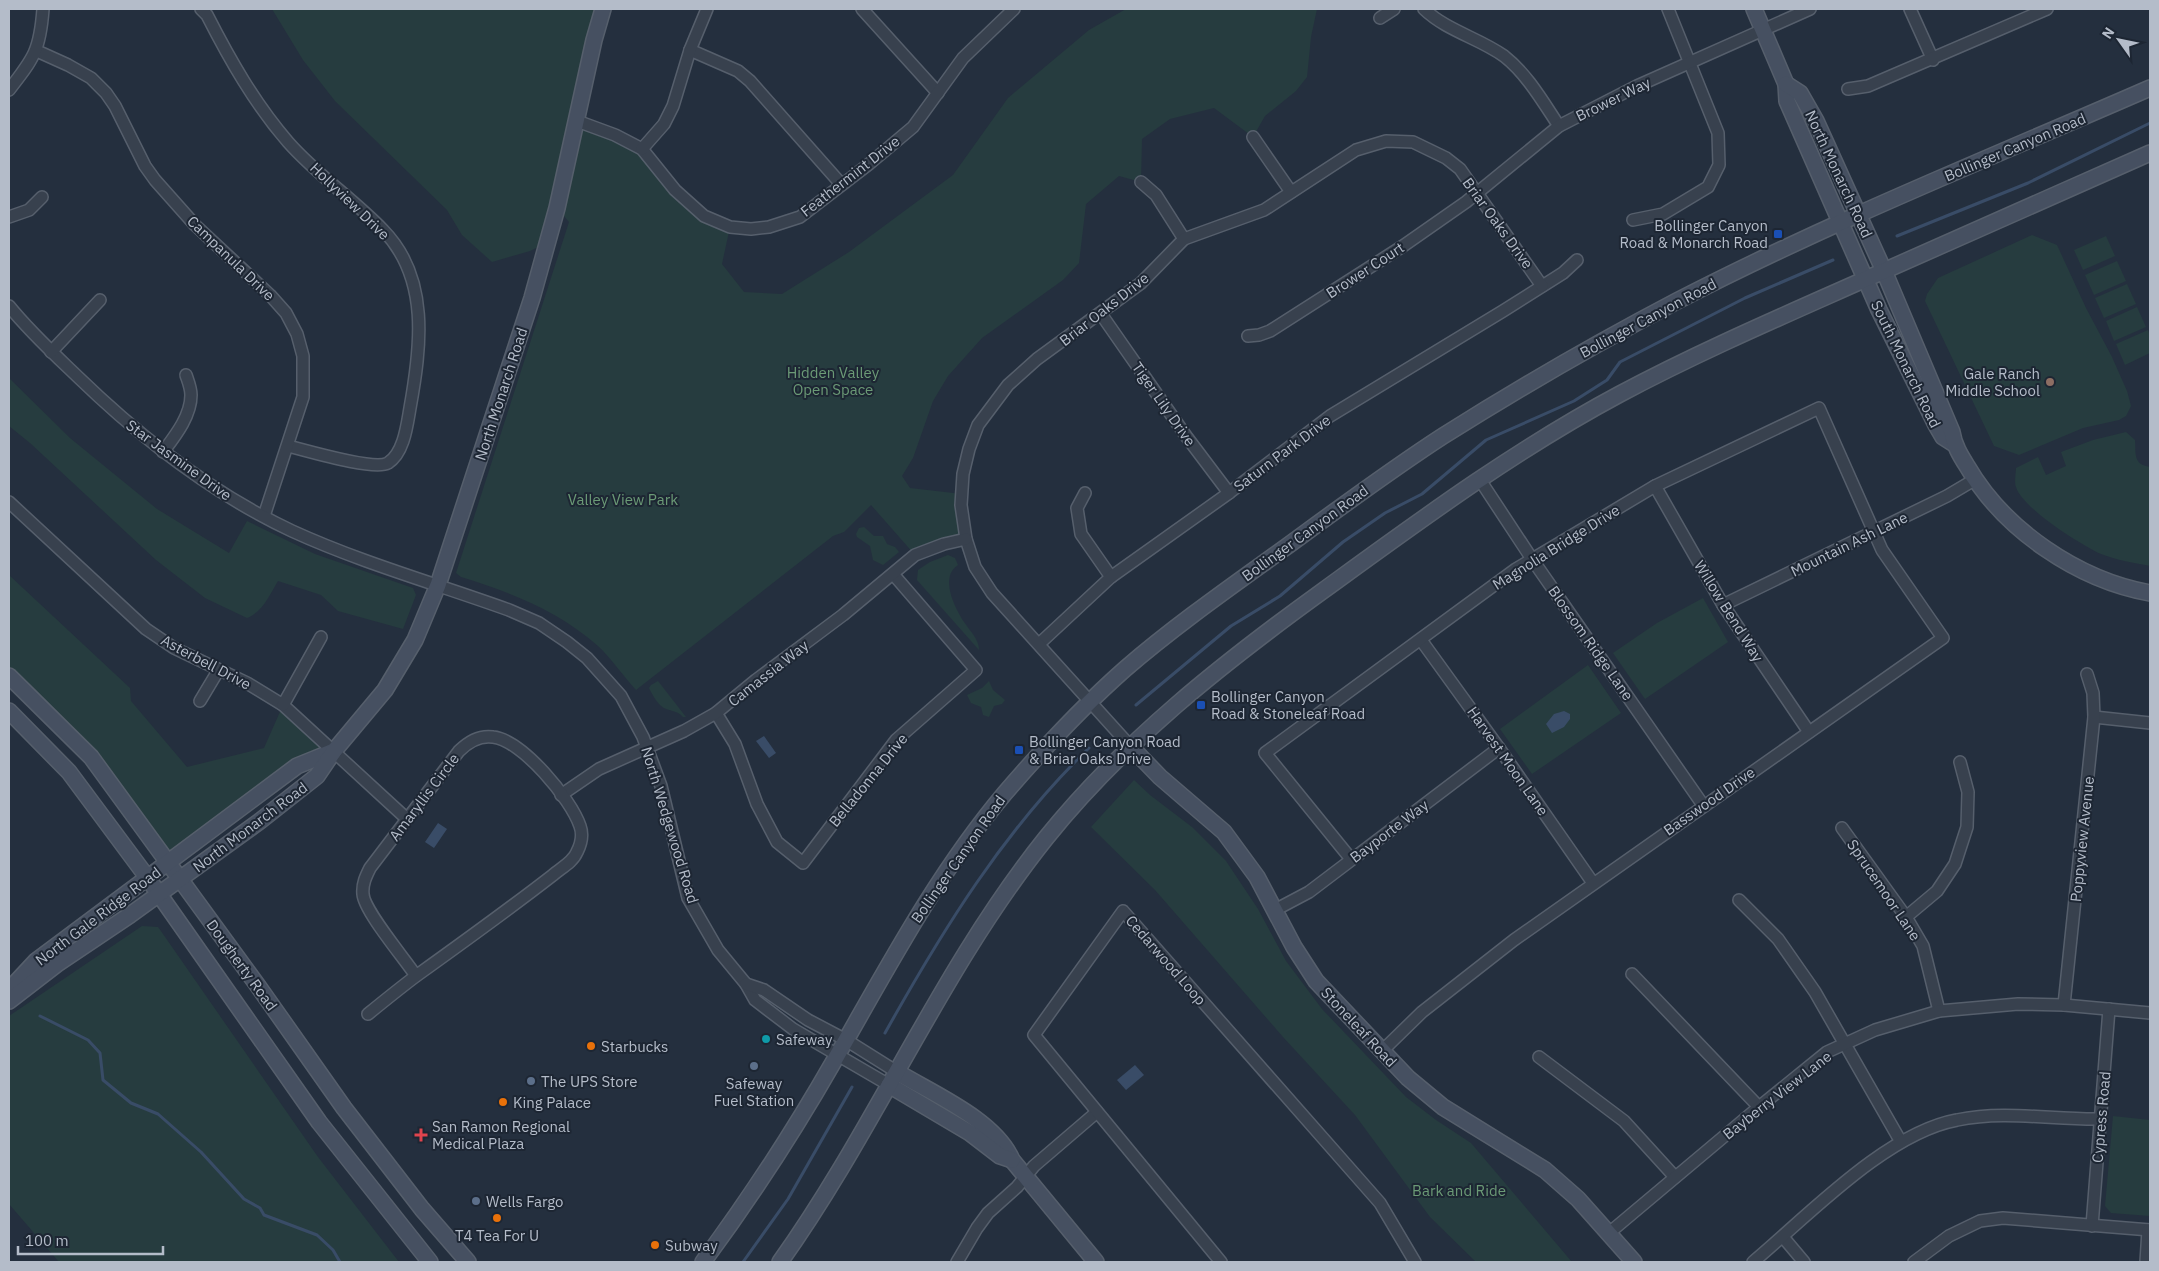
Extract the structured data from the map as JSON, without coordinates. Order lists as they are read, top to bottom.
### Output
{
  "streets": {
    "main road": [
      "Bollinger Canyon Road",
      "North Monarch Road",
      "South Monarch Road",
      "North Gale Ridge Road",
      "Dougherty Road",
      "Stoneleaf Road"
    ],
    "street": [
      "Brower Way",
      "Feathermint Drive",
      "Hollyview Drive",
      "Briar Oaks Drive",
      "Campanula Drive",
      "Brower Court",
      "Tiger Lily Drive",
      "Saturn Park Drive",
      "Star Jasmine Drive",
      "Mountain Ash Lane",
      "Magnolia Bridge Drive",
      "Willow Bend Way",
      "Blossom Ridge Lane",
      "Asterbell Drive",
      "Camassia Way",
      "Harvest Moon Lane",
      "Belladonna Drive",
      "Amaryllis Circle",
      "Basswood Drive",
      "North Wedgewood Road",
      "Bayporte Way",
      "Poppyview Avenue",
      "Sprucemoor Lane",
      "Cedarwood Loop",
      "Bayberry View Lane",
      "Cypress Road"
    ]
  },
  "crossings": [
    ["Brower Way", "North Monarch Road"],
    ["Brower Way", "Briar Oaks Drive"],
    ["Brower Way", "Brower Court"],
    ["Bollinger Canyon Road", "North Monarch Road"],
    ["Bollinger Canyon Road", "Briar Oaks Drive"],
    ["Bollinger Canyon Road", "North Wedgewood Road"],
    ["North Monarch Road", "Feathermint Drive"],
    ["North Monarch Road", "South Monarch Road"],
    ["North Monarch Road", "Star Jasmine Drive"],
    ["North Monarch Road", "Asterbell Drive"],
    ["North Monarch Road", "North Wedgewood Road"],
    ["North Monarch Road", "North Gale Ridge Road"],
    ["North Monarch Road", "Dougherty Road"],
    ["Hollyview Drive", "Campanula Drive"],
    ["Briar Oaks Drive", "Brower Court"],
    ["Briar Oaks Drive", "Tiger Lily Drive"],
    ["Briar Oaks Drive", "Saturn Park Drive"],
    ["Briar Oaks Drive", "Camassia Way"],
    ["Briar Oaks Drive", "Stoneleaf Road"],
    ["Campanula Drive", "Star Jasmine Drive"],
    ["South Monarch Road", "Mountain Ash Lane"],
    ["Tiger Lily Drive", "Saturn Park Drive"],
    ["Star Jasmine Drive", "North Wedgewood Road"],
    ["Mountain Ash Lane", "Magnolia Bridge Drive"],
    ["Mountain Ash Lane", "Willow Bend Way"],
    ["Mountain Ash Lane", "Basswood Drive"],
    ["Magnolia Bridge Drive", "Willow Bend Way"],
    ["Magnolia Bridge Drive", "Blossom Ridge Lane"],
    ["Magnolia Bridge Drive", "Harvest Moon Lane"],
    ["Magnolia Bridge Drive", "Basswood Drive"],
    ["Magnolia Bridge Drive", "Bayporte Way"],
    ["Willow Bend Way", "Basswood Drive"],
    ["Blossom Ridge Lane", "Basswood Drive"],
    ["Asterbell Drive", "Amaryllis Circle"],
    ["Camassia Way", "Belladonna Drive"],
    ["Camassia Way", "Amaryllis Circle"],
    ["Camassia Way", "North Wedgewood Road"],
    ["Harvest Moon Lane", "Basswood Drive"],
    ["Harvest Moon Lane", "Bayporte Way"],
    ["Basswood Drive", "Stoneleaf Road"],
    ["Bayporte Way", "Stoneleaf Road"],
    ["Poppyview Avenue", "Bayberry View Lane"],
    ["Sprucemoor Lane", "Bayberry View Lane"],
    ["North Gale Ridge Road", "Dougherty Road"],
    ["Stoneleaf Road", "Bayberry View Lane"],
    ["Bayberry View Lane", "Cypress Road"]
  ],
  "parks": ["Hidden Valley Open Space", "Valley View Park", "Bark and Ride"],
  "places": {
    "transit": ["Bollinger Canyon Road & Monarch Road", "Bollinger Canyon Road & Stoneleaf Road", "Bollinger Canyon Road & Briar Oaks Drive"],
    "other": [
      "Gale Ranch Middle School",
      "Safeway",
      "Starbucks",
      "Safeway Fuel Station",
      "The UPS Store",
      "King Palace",
      "Wells Fargo",
      "T4 Tea For U",
      "Subway"
    ],
    "health": ["San Ramon Regional Medical Plaza"]
  },
  "scale_bar": "100 m",
  "north": "top left"
}
